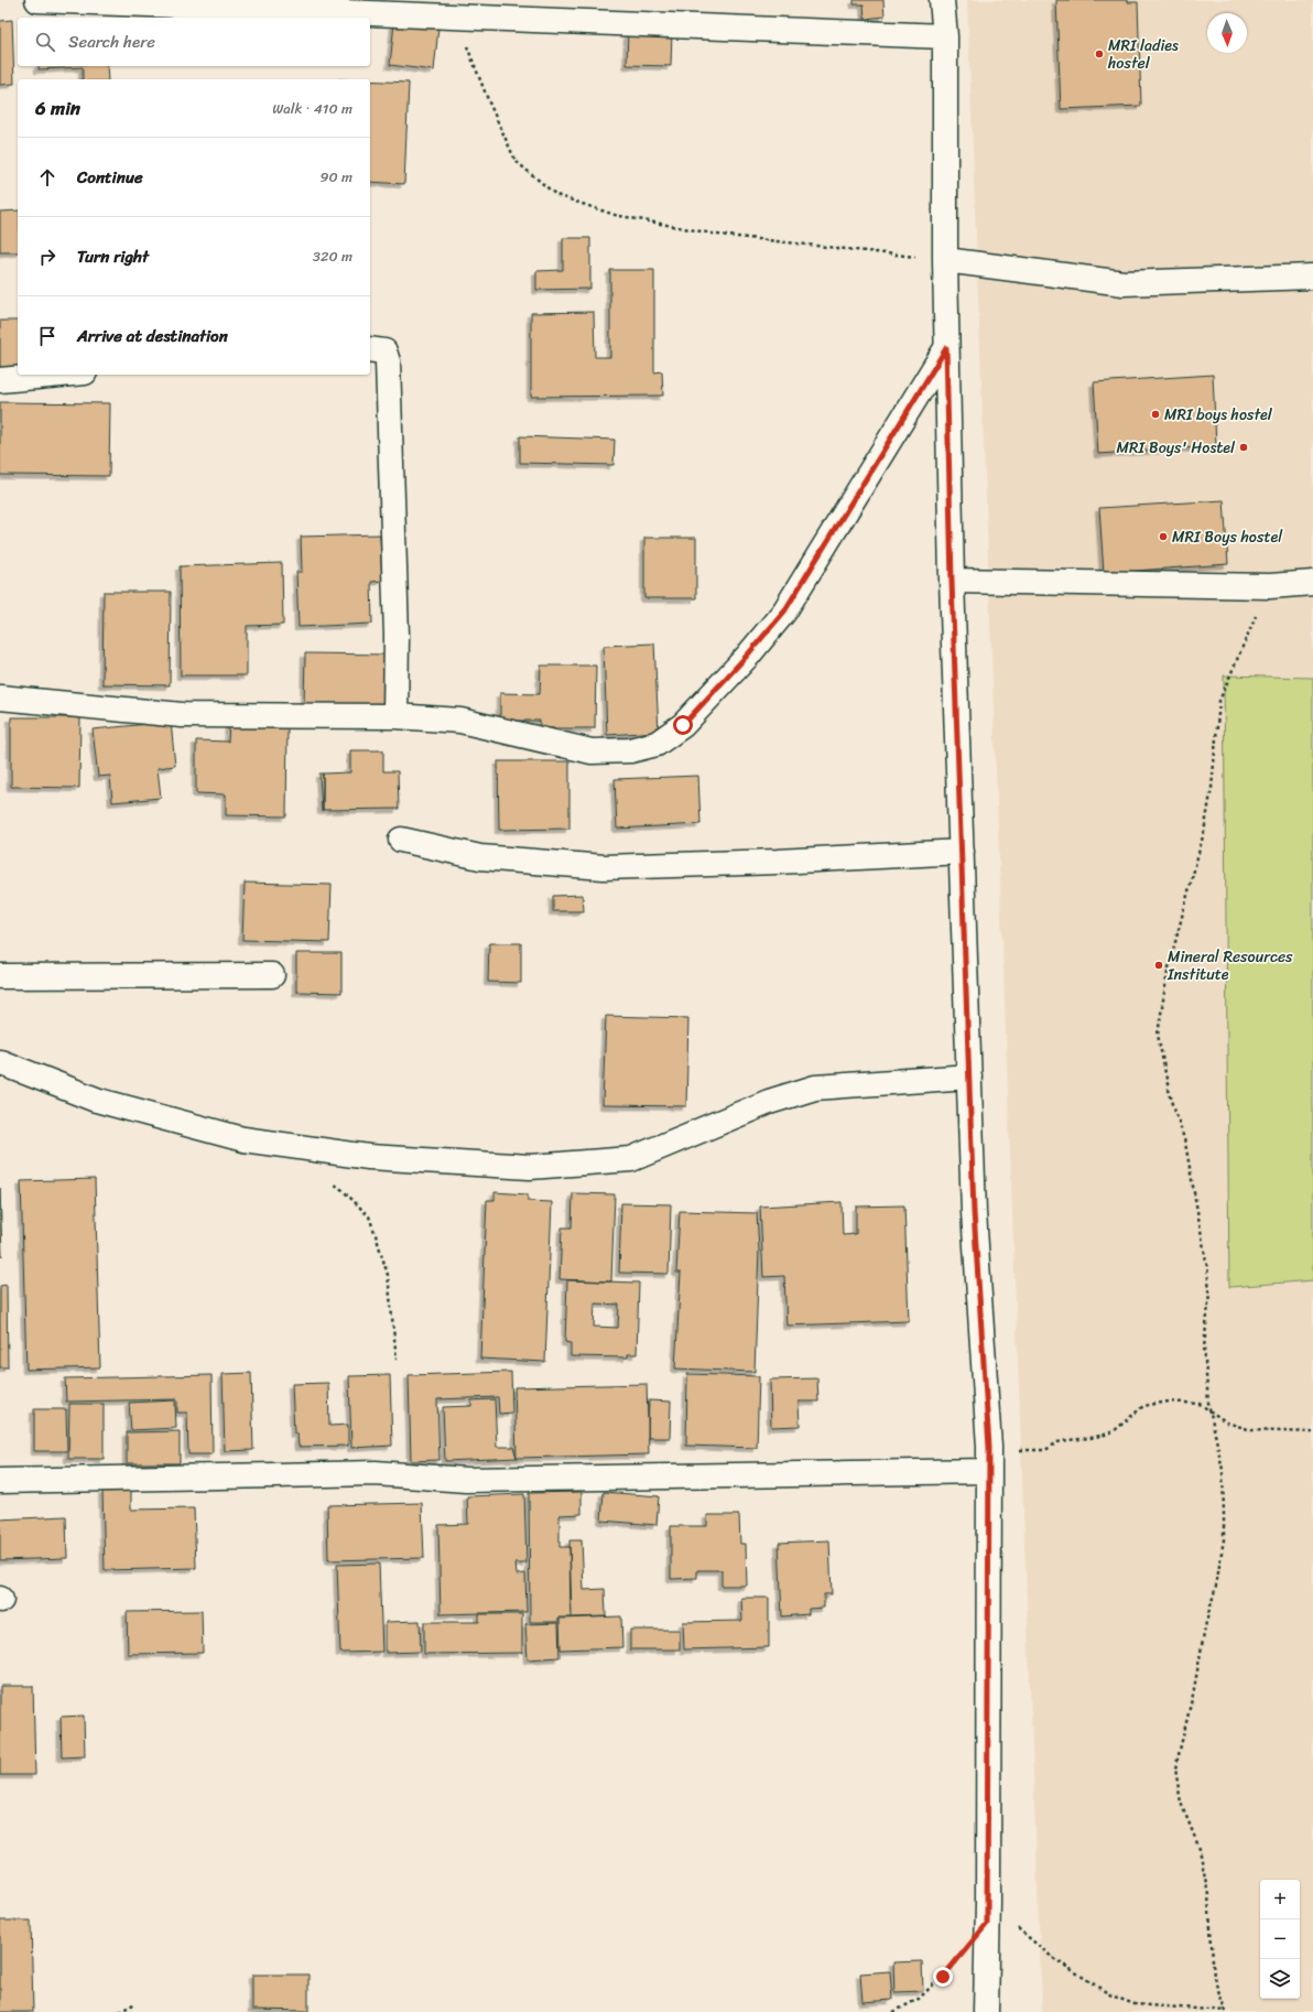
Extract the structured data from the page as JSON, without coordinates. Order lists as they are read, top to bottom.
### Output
{
  "places": [
    "MRI ladies hostel",
    "MRI boys hostel",
    "MRI Boys' Hostel",
    "MRI Boys hostel",
    "Mineral Resources Institute"
  ],
  "north": "bottom",
  "page": {
    "search": "Search here",
    "heading": ["6 min", "Walk · 410 m"],
    "list": [
      ["Continue", "90 m"],
      ["Turn right", "320 m"],
      "Arrive at destination"
    ],
    "map_buttons": ["+", "−"]
  }
}
